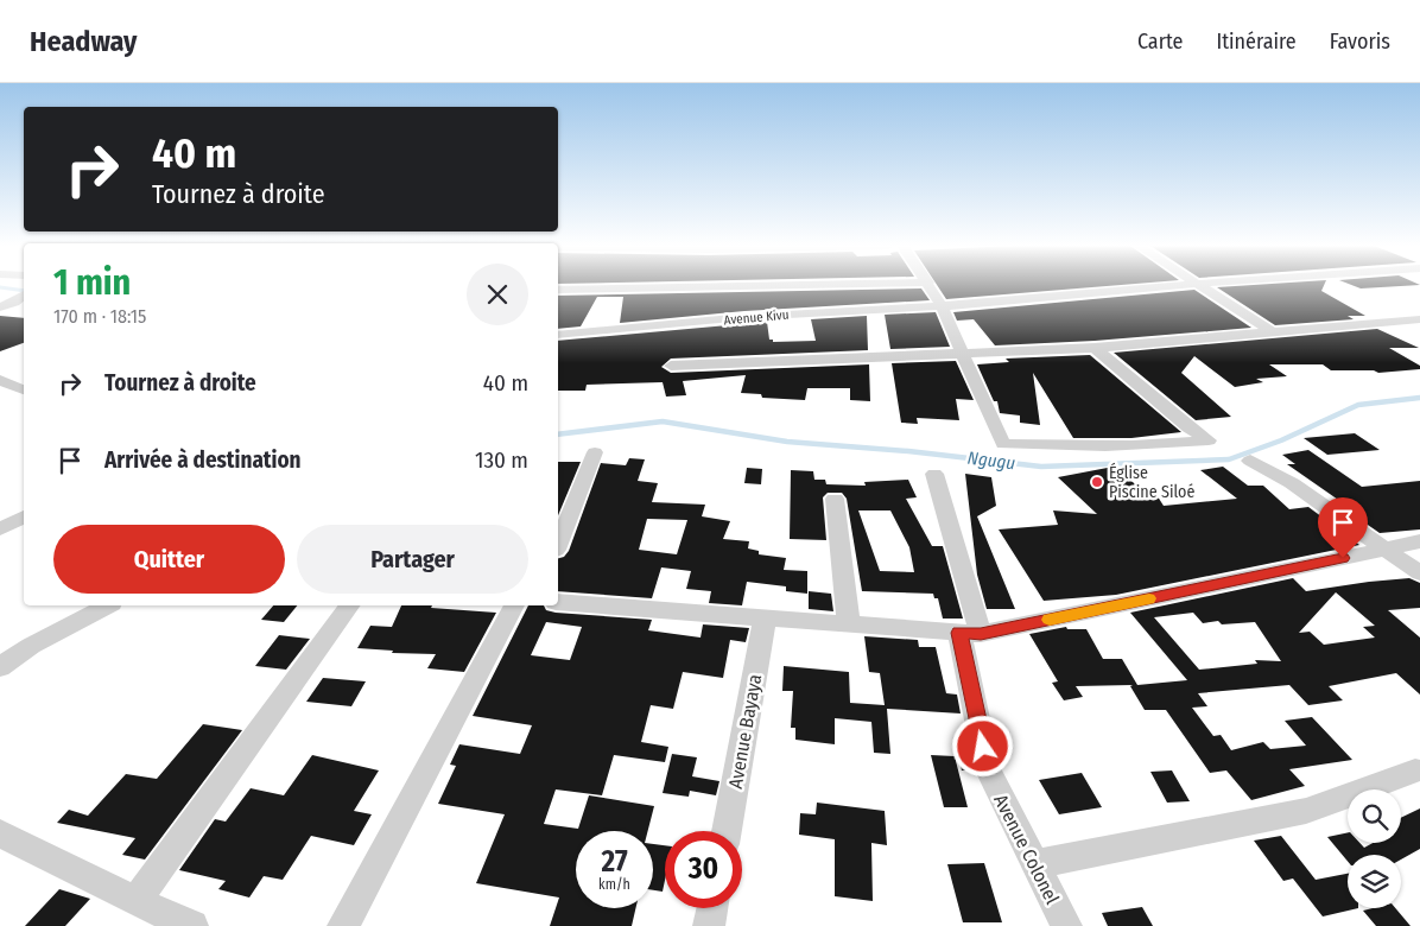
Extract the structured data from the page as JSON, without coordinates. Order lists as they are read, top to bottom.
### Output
{
  "streets": {
    "street": ["Avenue Kivu", "Avenue Bayaya", "Avenue Colonel"]
  },
  "water": ["Ngugu"],
  "places": ["Église Piscine Siloé"],
  "page": {
    "header": "Headway",
    "nav": ["Carte", "Itinéraire", "Favoris"],
    "turn": ["40 m", "Tournez à droite"],
    "heading": ["1 min", "170 m · 18:15"],
    "list": [
      {
        "name": "Tournez à droite",
        "value": "40 m"
      },
      {
        "name": "Arrivée à destination",
        "value": "130 m"
      }
    ],
    "buttons": ["Quitter", "Partager"],
    "speed": "27 km/h",
    "limit": "30"
  }
}
